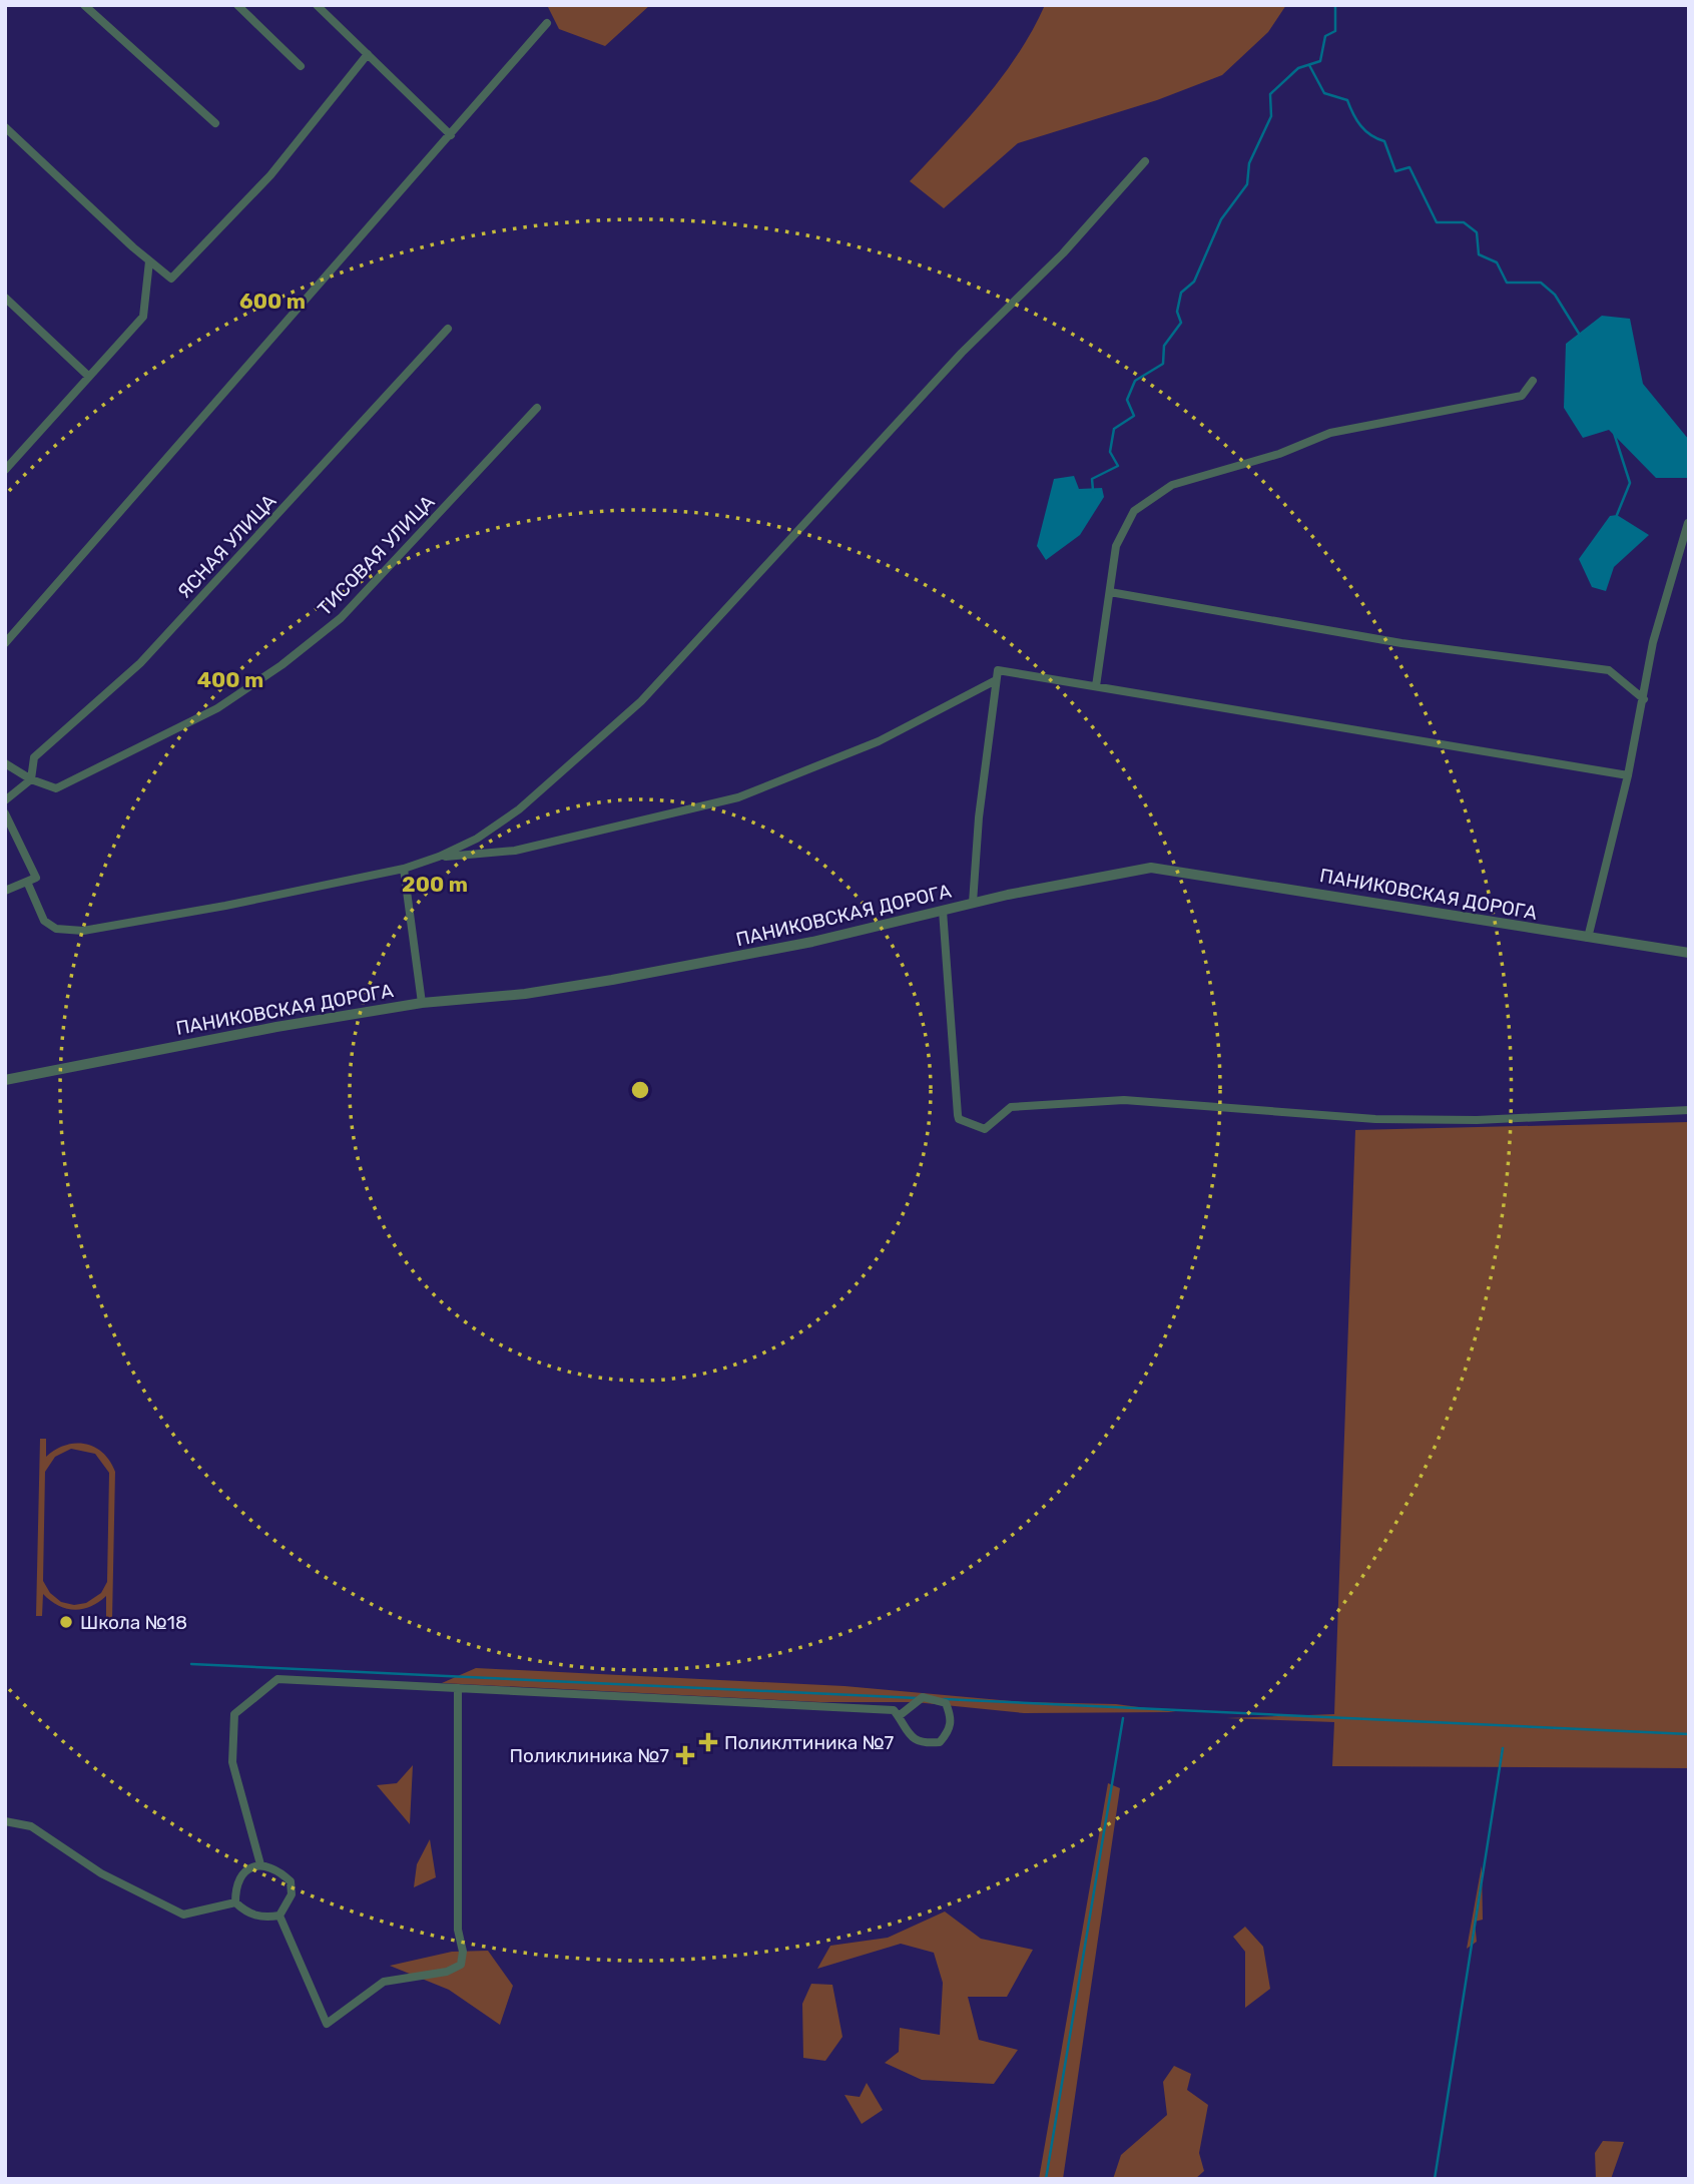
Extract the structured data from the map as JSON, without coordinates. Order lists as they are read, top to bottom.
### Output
{
  "streets": {
    "street": ["ЯСНАЯ УЛИЦА", "ТИСОВАЯ УЛИЦА", "ПАНИКОВСКАЯ ДОРОГА"]
  },
  "crossings": [
    ["ЯСНАЯ УЛИЦА", "ТИСОВАЯ УЛИЦА"]
  ],
  "places": {
    "other": ["Школа №18"],
    "health": ["Поликлтиника №7", "Поликлиника №7"]
  },
  "rings": ["600 m", "400 m", "200 m"]
}
